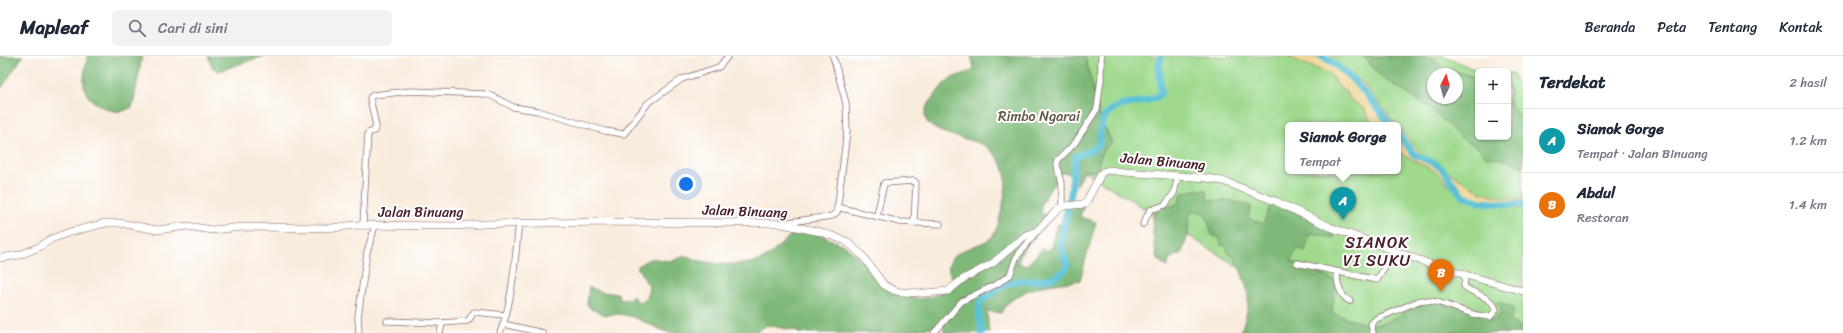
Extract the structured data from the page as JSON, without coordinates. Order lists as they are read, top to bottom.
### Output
{
  "streets": {
    "main road": ["Jalan Binuang"]
  },
  "districts": ["SIANOK VI SUKU"],
  "parks": ["Rimbo Ngarai"],
  "north": "top",
  "page": {
    "header": "Mapleaf",
    "search": "Cari di sini",
    "nav": [
      "Beranda",
      "Peta",
      "Tentang",
      "Kontak"
    ],
    "heading": ["Terdekat", "2 hasil"],
    "map_buttons": ["+", "−"],
    "list": [
      {
        "mark": "A",
        "name": "Sianok Gorge",
        "note": "Tempat · Jalan Binuang",
        "value": "1.2 km"
      },
      {
        "mark": "B",
        "name": "Abdul",
        "note": "Restoran",
        "value": "1.4 km"
      }
    ],
    "popup": ["Sianok Gorge", "Tempat"],
    "pins": ["A", "B"]
  }
}
